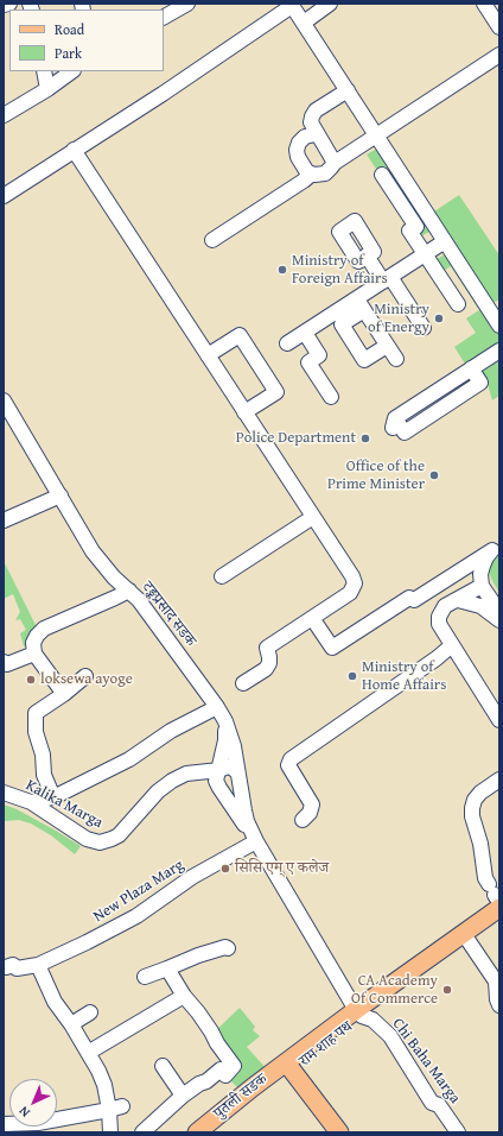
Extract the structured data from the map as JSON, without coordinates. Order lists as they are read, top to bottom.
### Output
{
  "streets": {
    "main road": ["राम शाह पथ", "पुतली सडक"],
    "street": [
      "टङ्कप्रसाद सडक",
      "Kalika Marga",
      "New Plaza Marg",
      "Chi Baha Marga"
    ]
  },
  "crossings": [
    ["टङ्कप्रसाद सडक", "Kalika Marga"],
    ["टङ्कप्रसाद सडक", "New Plaza Marg"],
    ["टङ्कप्रसाद सडक", "राम शाह पथ"],
    ["टङ्कप्रसाद सडक", "Chi Baha Marga"],
    ["राम शाह पथ", "Chi Baha Marga"],
    ["राम शाह पथ", "पुतली सडक"]
  ],
  "places": [
    "Ministry of Foreign Affairs",
    "Ministry of Energy",
    "Police Department",
    "Office of the Prime Minister",
    "Ministry of Home Affairs",
    "loksewa ayoge",
    "सिसि एम् ए कलेज",
    "CA Academy Of Commerce"
  ],
  "legend": ["Road", "Park"],
  "north": "bottom left"
}
